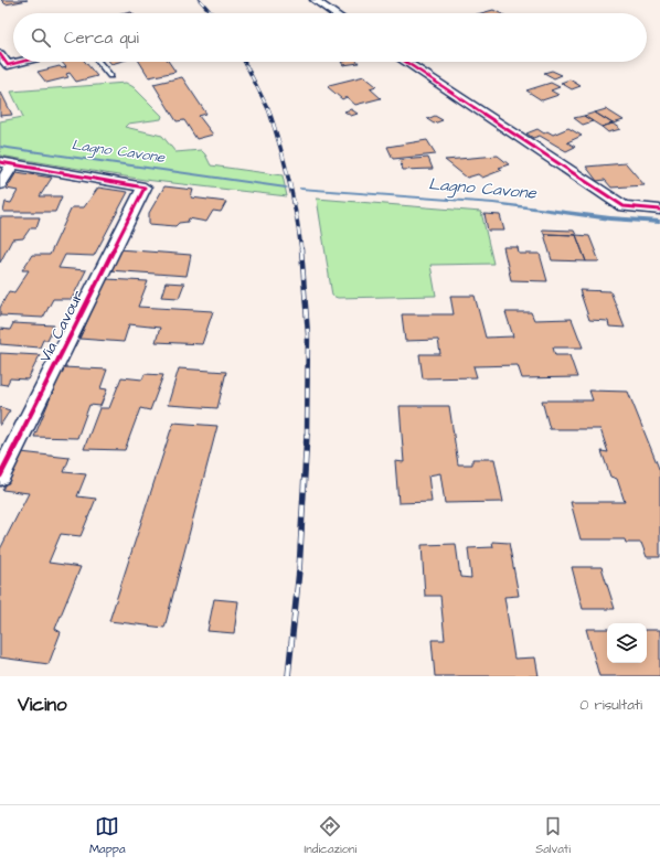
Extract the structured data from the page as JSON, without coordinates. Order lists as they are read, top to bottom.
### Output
{
  "streets": {
    "street": ["Via Cavour"]
  },
  "water": ["Lagno Cavone"],
  "page": {
    "search": "Cerca qui",
    "heading": ["Vicino", "0 risultati"],
    "nav": ["Mappa", "Indicazioni", "Salvati"]
  }
}
